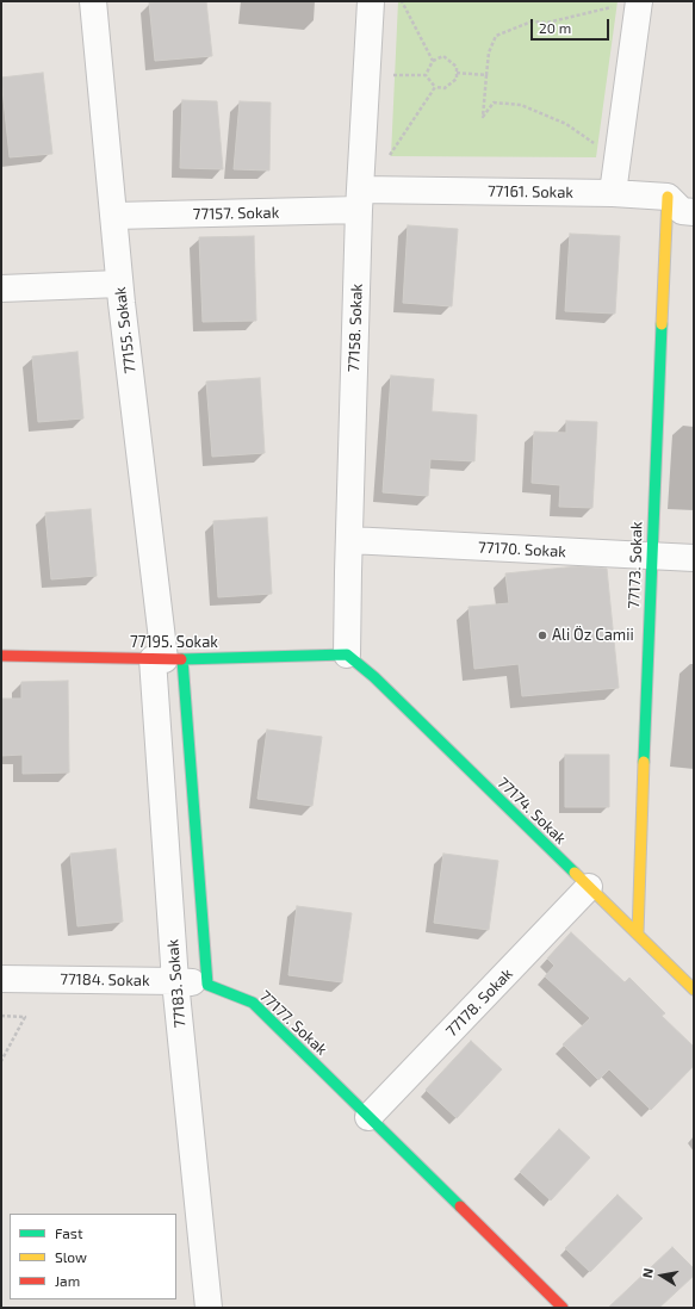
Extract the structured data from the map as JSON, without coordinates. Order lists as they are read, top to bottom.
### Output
{
  "streets": {
    "street": [
      "77161. Sokak",
      "77157. Sokak",
      "77158. Sokak",
      "77155. Sokak",
      "77170. Sokak",
      "77173. Sokak",
      "77195. Sokak",
      "77174. Sokak",
      "77184. Sokak",
      "77183. Sokak",
      "77178. Sokak",
      "77177. Sokak"
    ]
  },
  "crossings": [
    ["77161. Sokak", "77157. Sokak"],
    ["77161. Sokak", "77158. Sokak"],
    ["77161. Sokak", "77173. Sokak"],
    ["77157. Sokak", "77158. Sokak"],
    ["77157. Sokak", "77155. Sokak"],
    ["77158. Sokak", "77170. Sokak"],
    ["77158. Sokak", "77195. Sokak"],
    ["77158. Sokak", "77174. Sokak"],
    ["77155. Sokak", "77195. Sokak"],
    ["77155. Sokak", "77183. Sokak"],
    ["77170. Sokak", "77173. Sokak"],
    ["77173. Sokak", "77174. Sokak"],
    ["77195. Sokak", "77174. Sokak"],
    ["77195. Sokak", "77183. Sokak"],
    ["77174. Sokak", "77178. Sokak"],
    ["77184. Sokak", "77183. Sokak"],
    ["77184. Sokak", "77177. Sokak"],
    ["77178. Sokak", "77177. Sokak"]
  ],
  "places": ["Ali Öz Camii"],
  "legend": ["Fast", "Slow", "Jam"],
  "scale_bar": "20 m",
  "north": "left"
}
